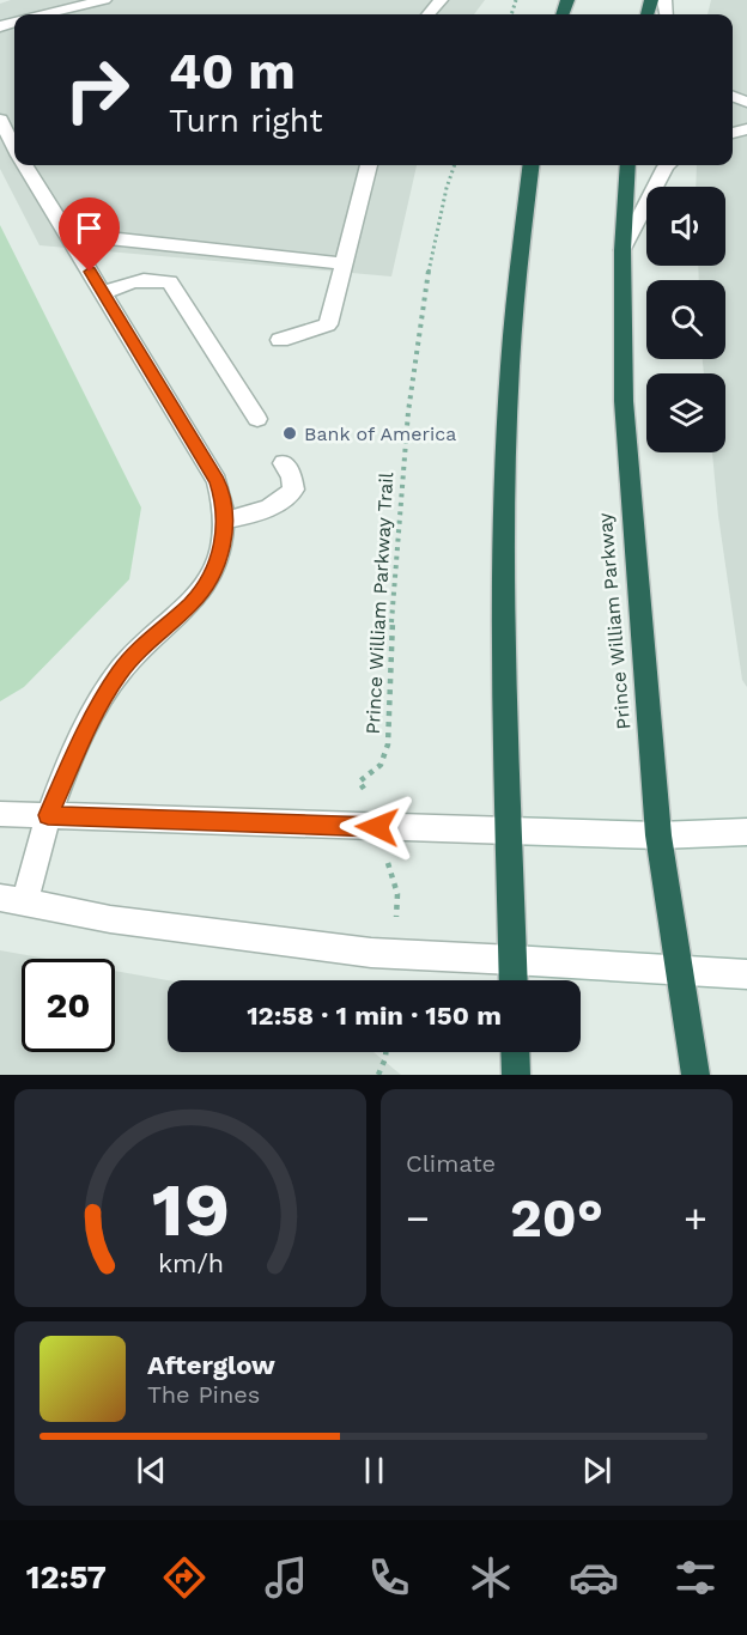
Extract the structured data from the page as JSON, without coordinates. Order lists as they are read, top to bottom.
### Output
{
  "streets": {
    "highway": ["Prince William Parkway"],
    "path": ["Prince William Parkway Trail"]
  },
  "places": ["Bank of America"],
  "page": {
    "turn": ["40 m", "Turn right"],
    "limit": "20",
    "trip": "12:58 · 1 min · 150 m",
    "tile": "Climate",
    "heat": ["−", "20°", "+"],
    "song": ["Afterglow", "The Pines"],
    "tabs": "12:57",
    "gauge": ["19", "km/h"]
  }
}
